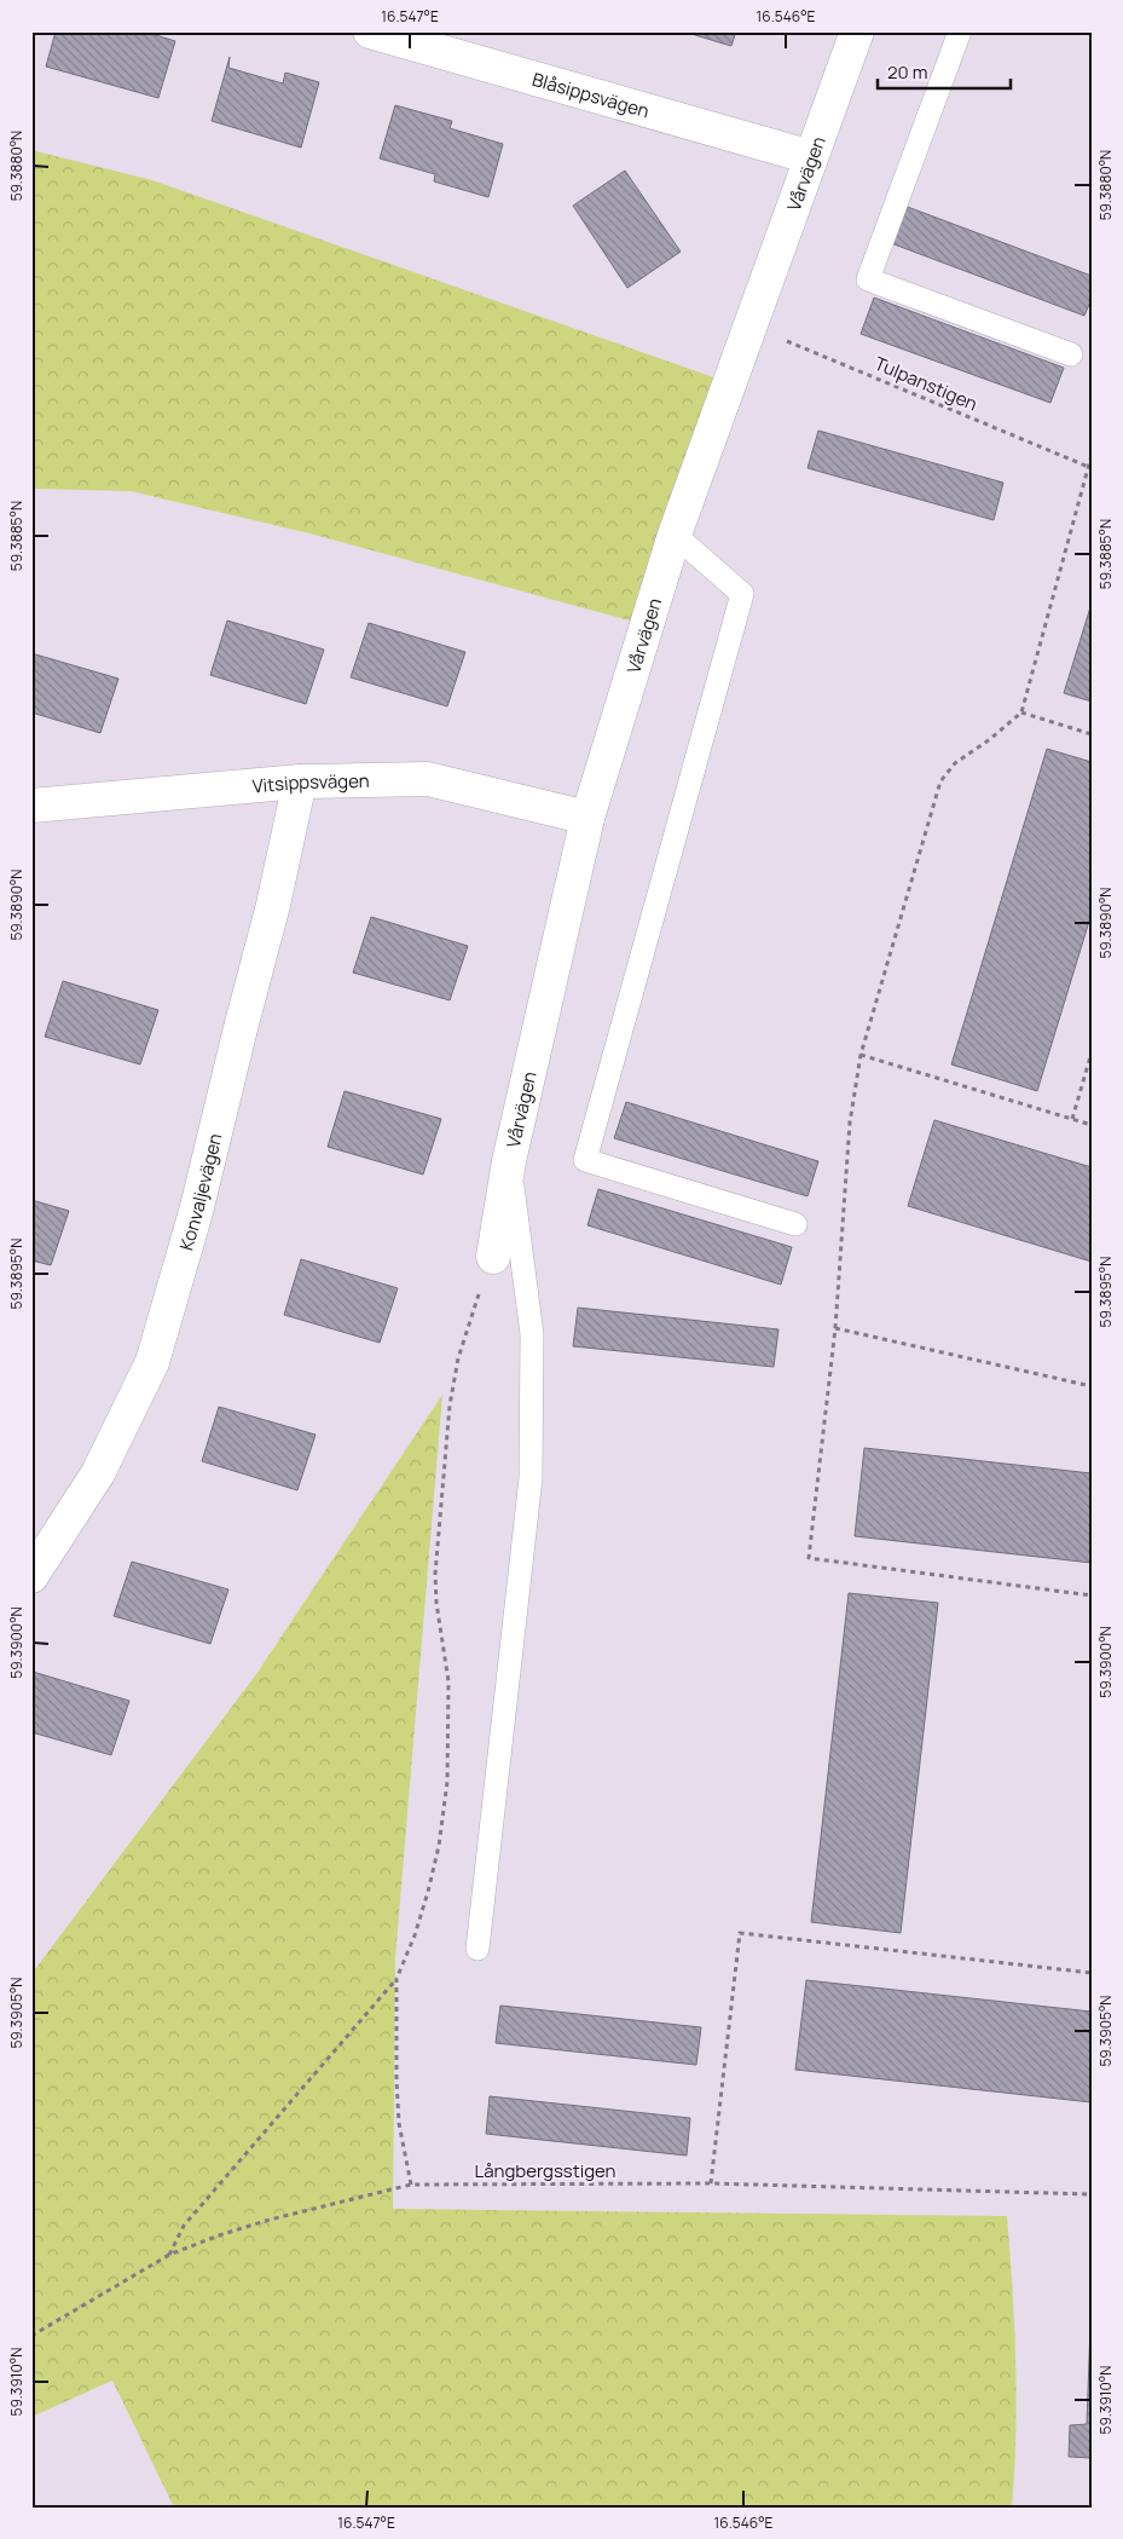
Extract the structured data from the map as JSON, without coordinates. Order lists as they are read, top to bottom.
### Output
{
  "streets": {
    "street": [
      "Blåsippsvägen",
      "Vårvägen",
      "Vitsippsvägen",
      "Konvaljevägen"
    ],
    "path": ["Tulpanstigen", "Långbergsstigen"]
  },
  "crossings": [
    ["Blåsippsvägen", "Vårvägen"],
    ["Vårvägen", "Tulpanstigen"],
    ["Vårvägen", "Vitsippsvägen"],
    ["Vitsippsvägen", "Konvaljevägen"]
  ],
  "scale_bar": "20 m",
  "coordinates": [
    "16.547°E",
    "16.546°E",
    "59.3880°N",
    "59.3885°N",
    "59.3890°N",
    "59.3895°N",
    "59.3900°N",
    "59.3905°N",
    "59.3910°N"
  ]
}
